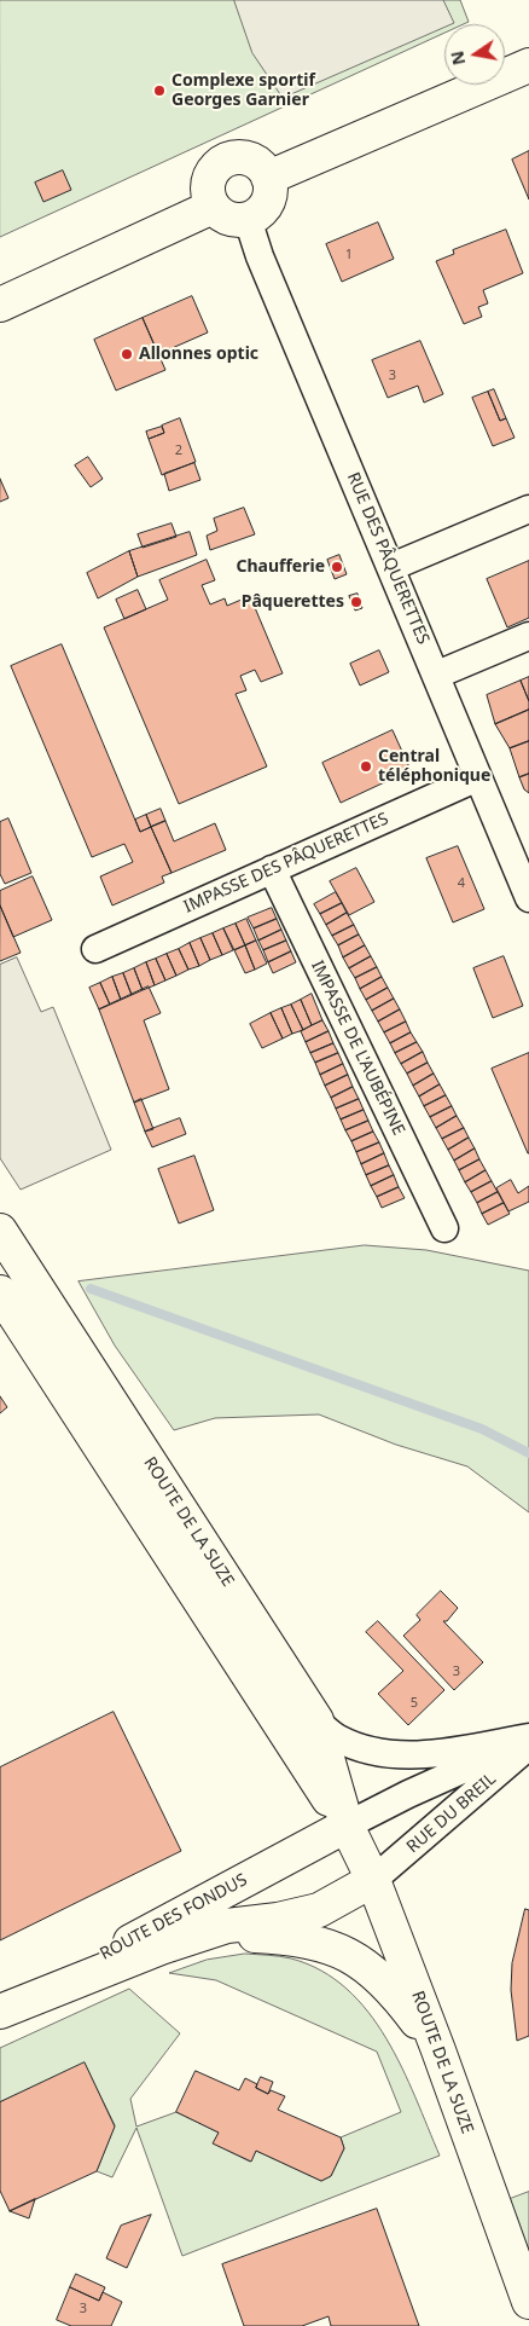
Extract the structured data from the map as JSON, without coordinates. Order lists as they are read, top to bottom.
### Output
{
  "streets": {
    "main road": ["ROUTE DE LA SUZE", "ROUTE DES FONDUS"],
    "street": [
      "RUE DES PÂQUERETTES",
      "IMPASSE DES PÂQUERETTES",
      "IMPASSE DE L'AUBÉPINE",
      "RUE DU BREIL"
    ]
  },
  "crossings": [
    ["RUE DES PÂQUERETTES", "IMPASSE DES PÂQUERETTES"],
    ["IMPASSE DES PÂQUERETTES", "IMPASSE DE L'AUBÉPINE"],
    ["ROUTE DE LA SUZE", "RUE DU BREIL"],
    ["ROUTE DE LA SUZE", "ROUTE DES FONDUS"],
    ["RUE DU BREIL", "ROUTE DES FONDUS"]
  ],
  "places": [
    "Complexe sportif Georges Garnier",
    "Allonnes optic",
    "Chaufferie",
    "Pâquerettes",
    "Central téléphonique"
  ],
  "house_numbers": [
    "1",
    "3",
    "2",
    "4",
    "3",
    "5",
    "3"
  ],
  "north": "left"
}
